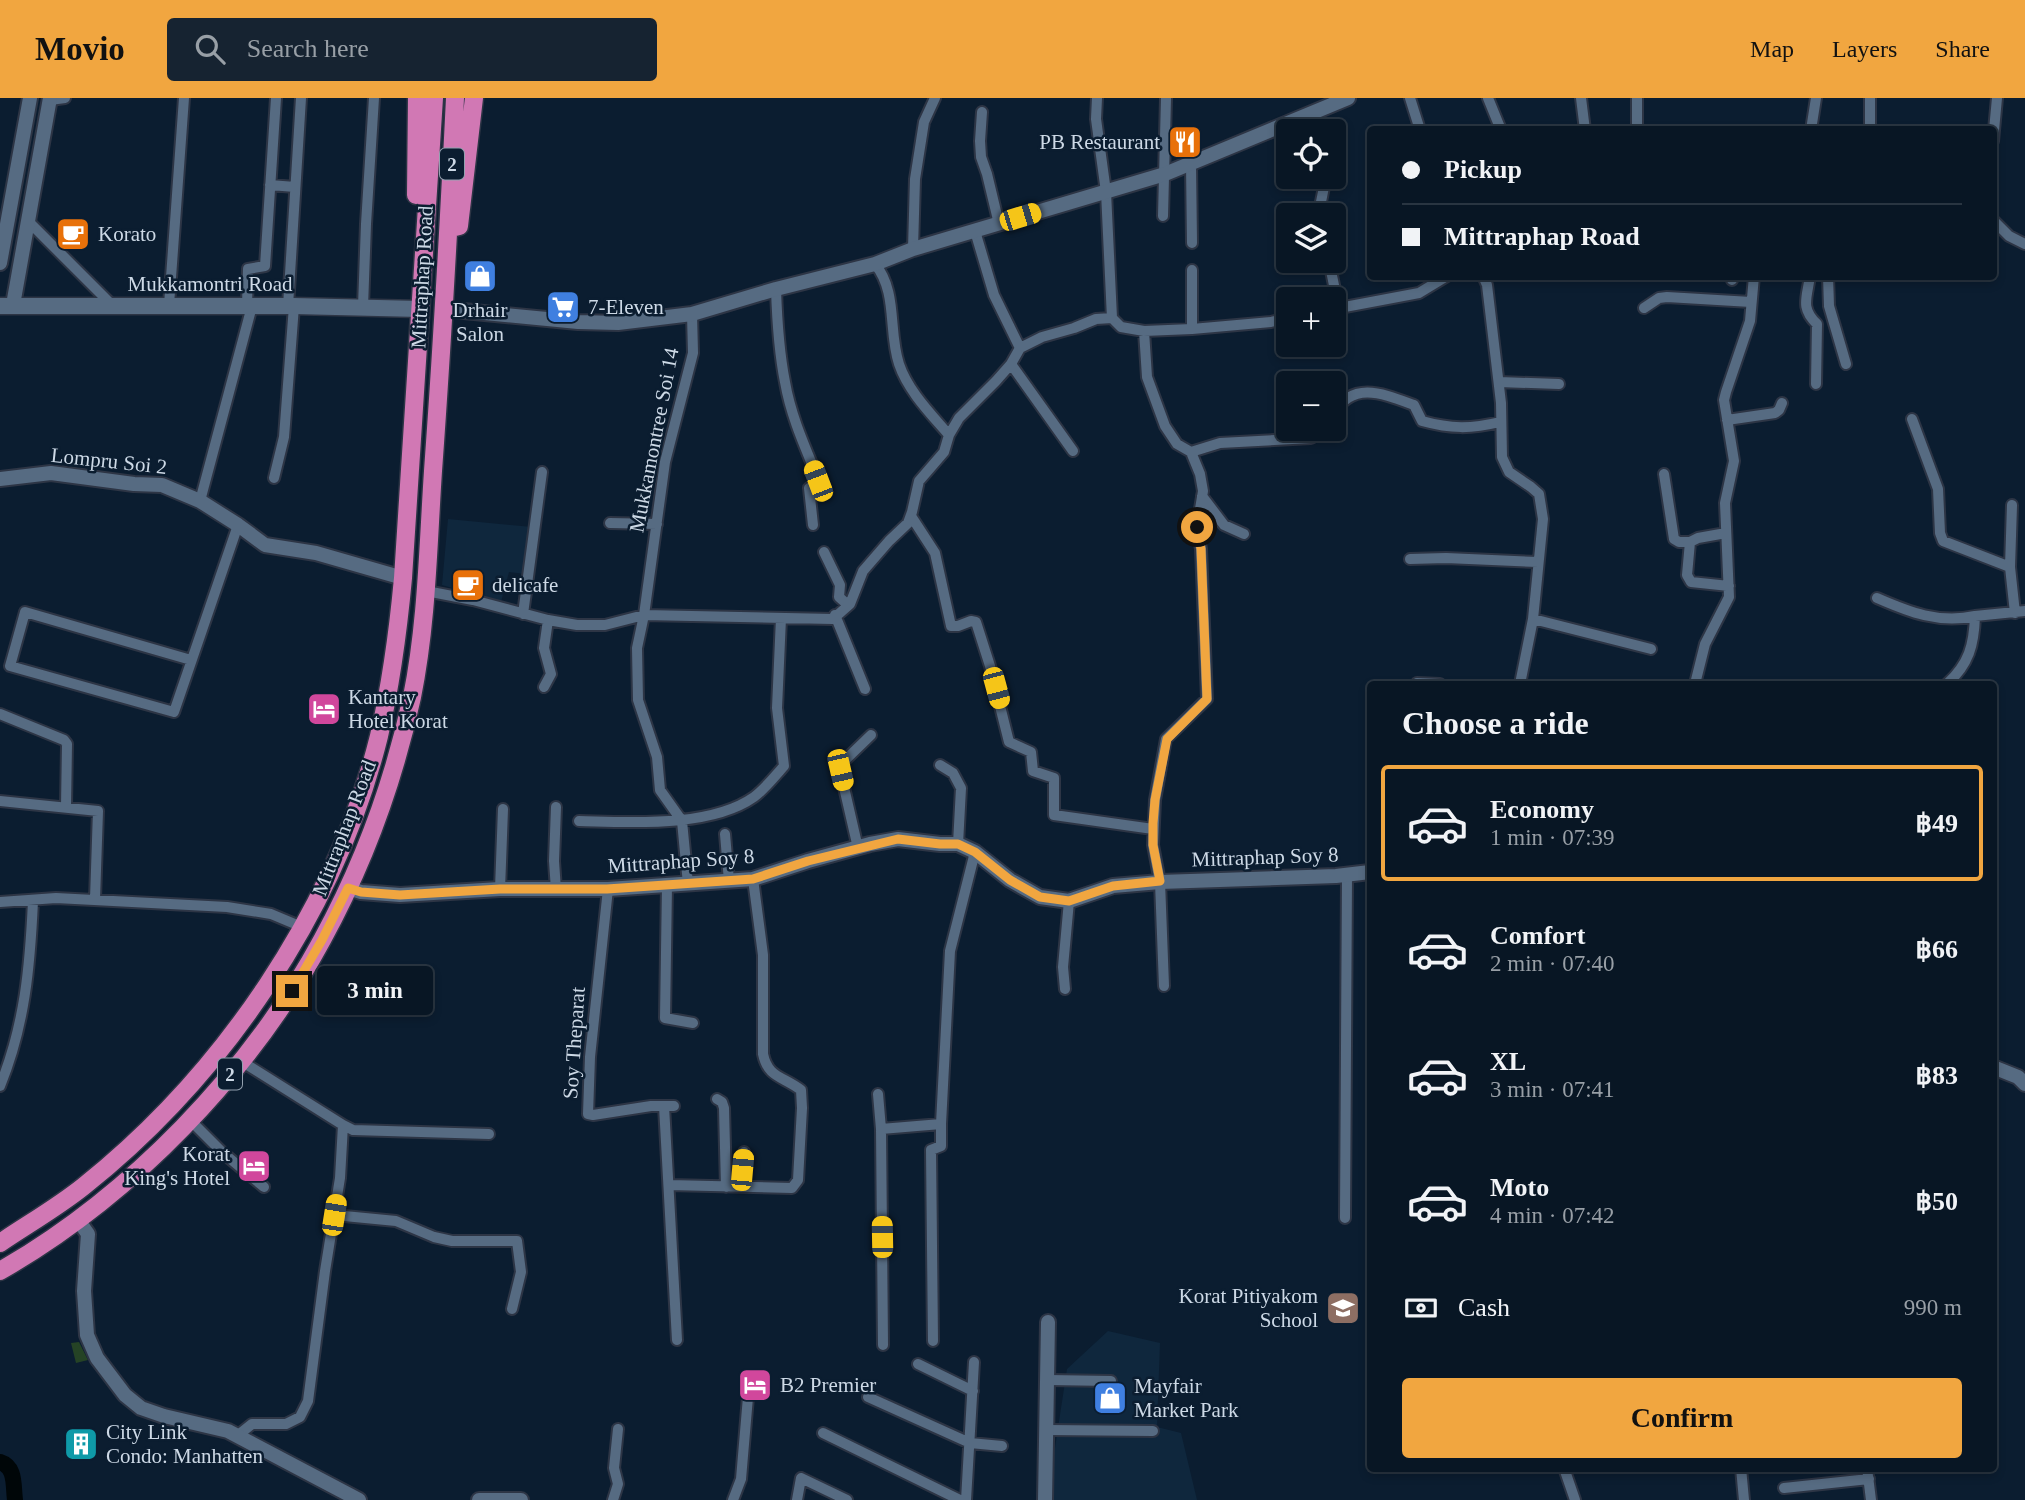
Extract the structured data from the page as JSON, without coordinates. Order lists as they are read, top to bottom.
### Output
{
  "streets": {
    "highway": ["2", "Mittraphap Road"],
    "main road": ["Mukkamontri Road"],
    "street": [
      "Mukkamontree Soi 14",
      "Lompru Soi 2",
      "Mittraphap Soy 8",
      "Soy Theparat"
    ]
  },
  "crossings": [
    ["Mittraphap Road", "Mukkamontri Road"],
    ["Mittraphap Road", "Lompru Soi 2"],
    ["Mittraphap Road", "Mittraphap Soy 8"],
    ["Mittraphap Soy 8", "Soy Theparat"]
  ],
  "places": {
    "restaurant": ["PB Restaurant"],
    "cafe": ["Korato", "delicafe"],
    "shop": ["Drhair Salon", "Mayfair Market Park"],
    "supermarket": ["7-Eleven"],
    "hotel": ["Kantary Hotel Korat", "Korat King's Hotel", "B2 Premier"],
    "school or university": ["Korat Pitiyakom School"],
    "building": ["City Link Condo: Manhatten"]
  },
  "page": {
    "header": "Movio",
    "search": "Search here",
    "nav": ["Map", "Layers", "Share"],
    "map_buttons": ["+", "−"],
    "banner": ["Pickup", "Mittraphap Road"],
    "heading": "Choose a ride",
    "list": [
      {
        "name": "Economy",
        "note": "1 min · 07:39",
        "value": "฿49"
      },
      {
        "name": "Comfort",
        "note": "2 min · 07:40",
        "value": "฿66"
      },
      {
        "name": "XL",
        "note": "3 min · 07:41",
        "value": "฿83"
      },
      {
        "name": "Moto",
        "note": "4 min · 07:42",
        "value": "฿50"
      }
    ],
    "bubble": "3 min",
    "pay": ["Cash", "990 m"],
    "buttons": "Confirm"
  }
}
